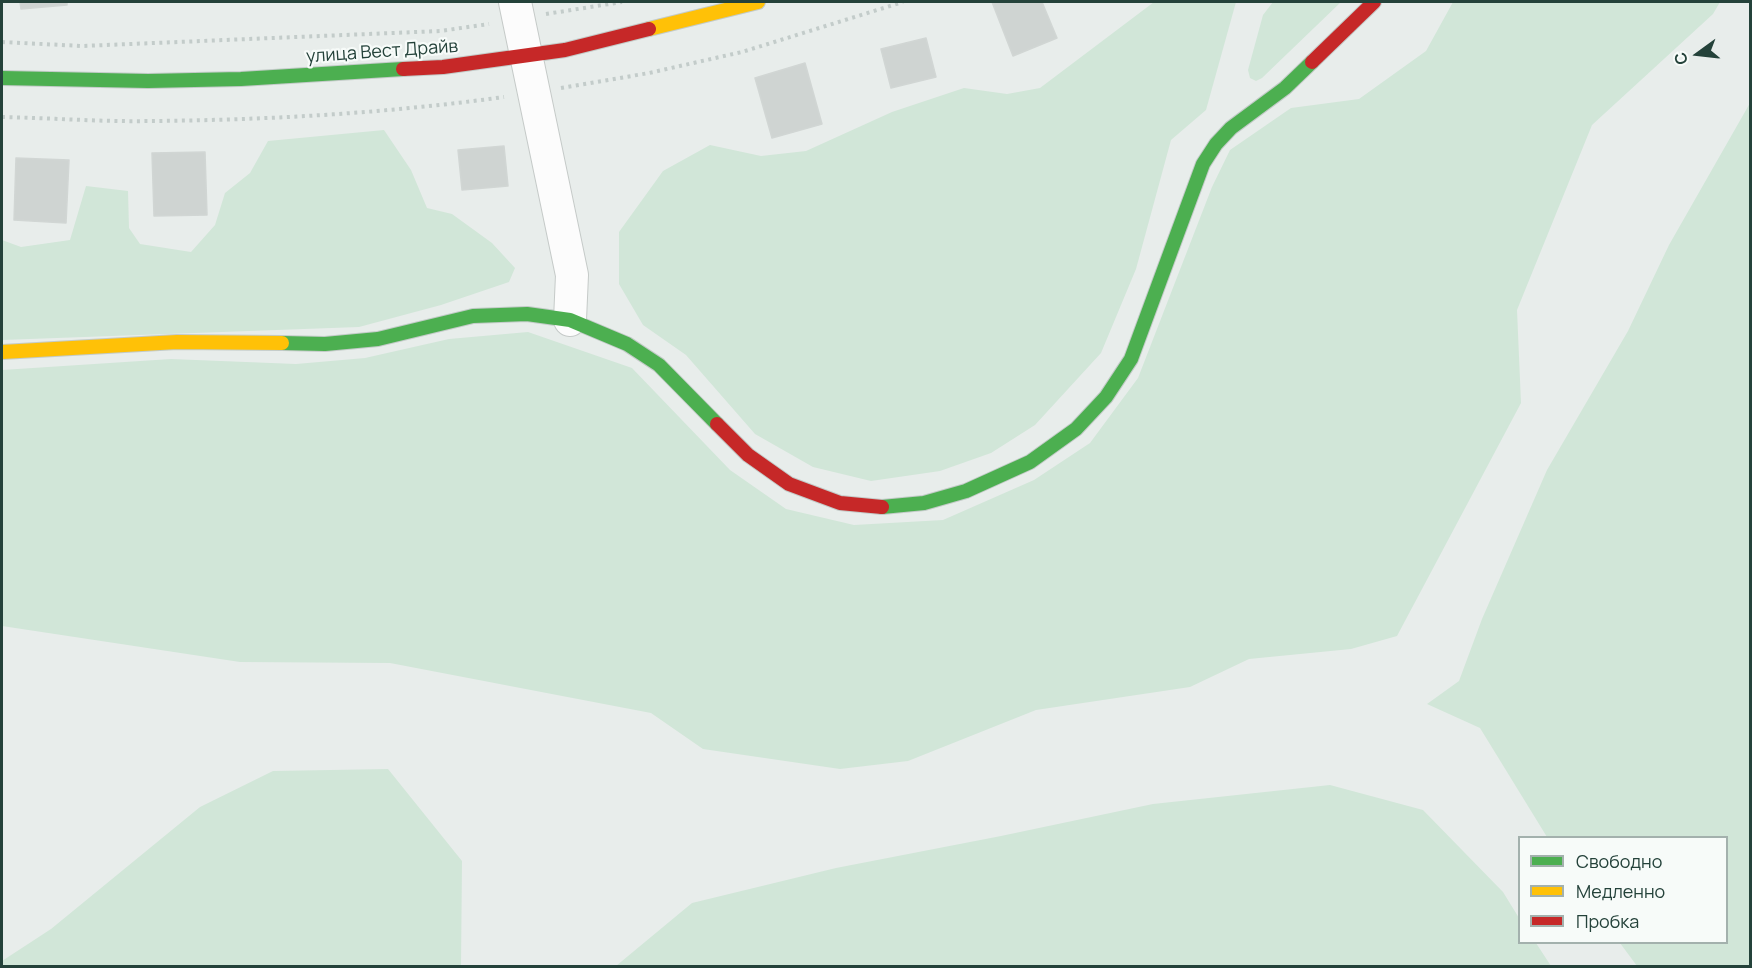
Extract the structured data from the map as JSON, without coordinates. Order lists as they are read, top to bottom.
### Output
{
  "streets": {
    "street": ["улица Вест Драйв"]
  },
  "legend": ["Свободно", "Медленно", "Пробка"],
  "north": "left"
}
